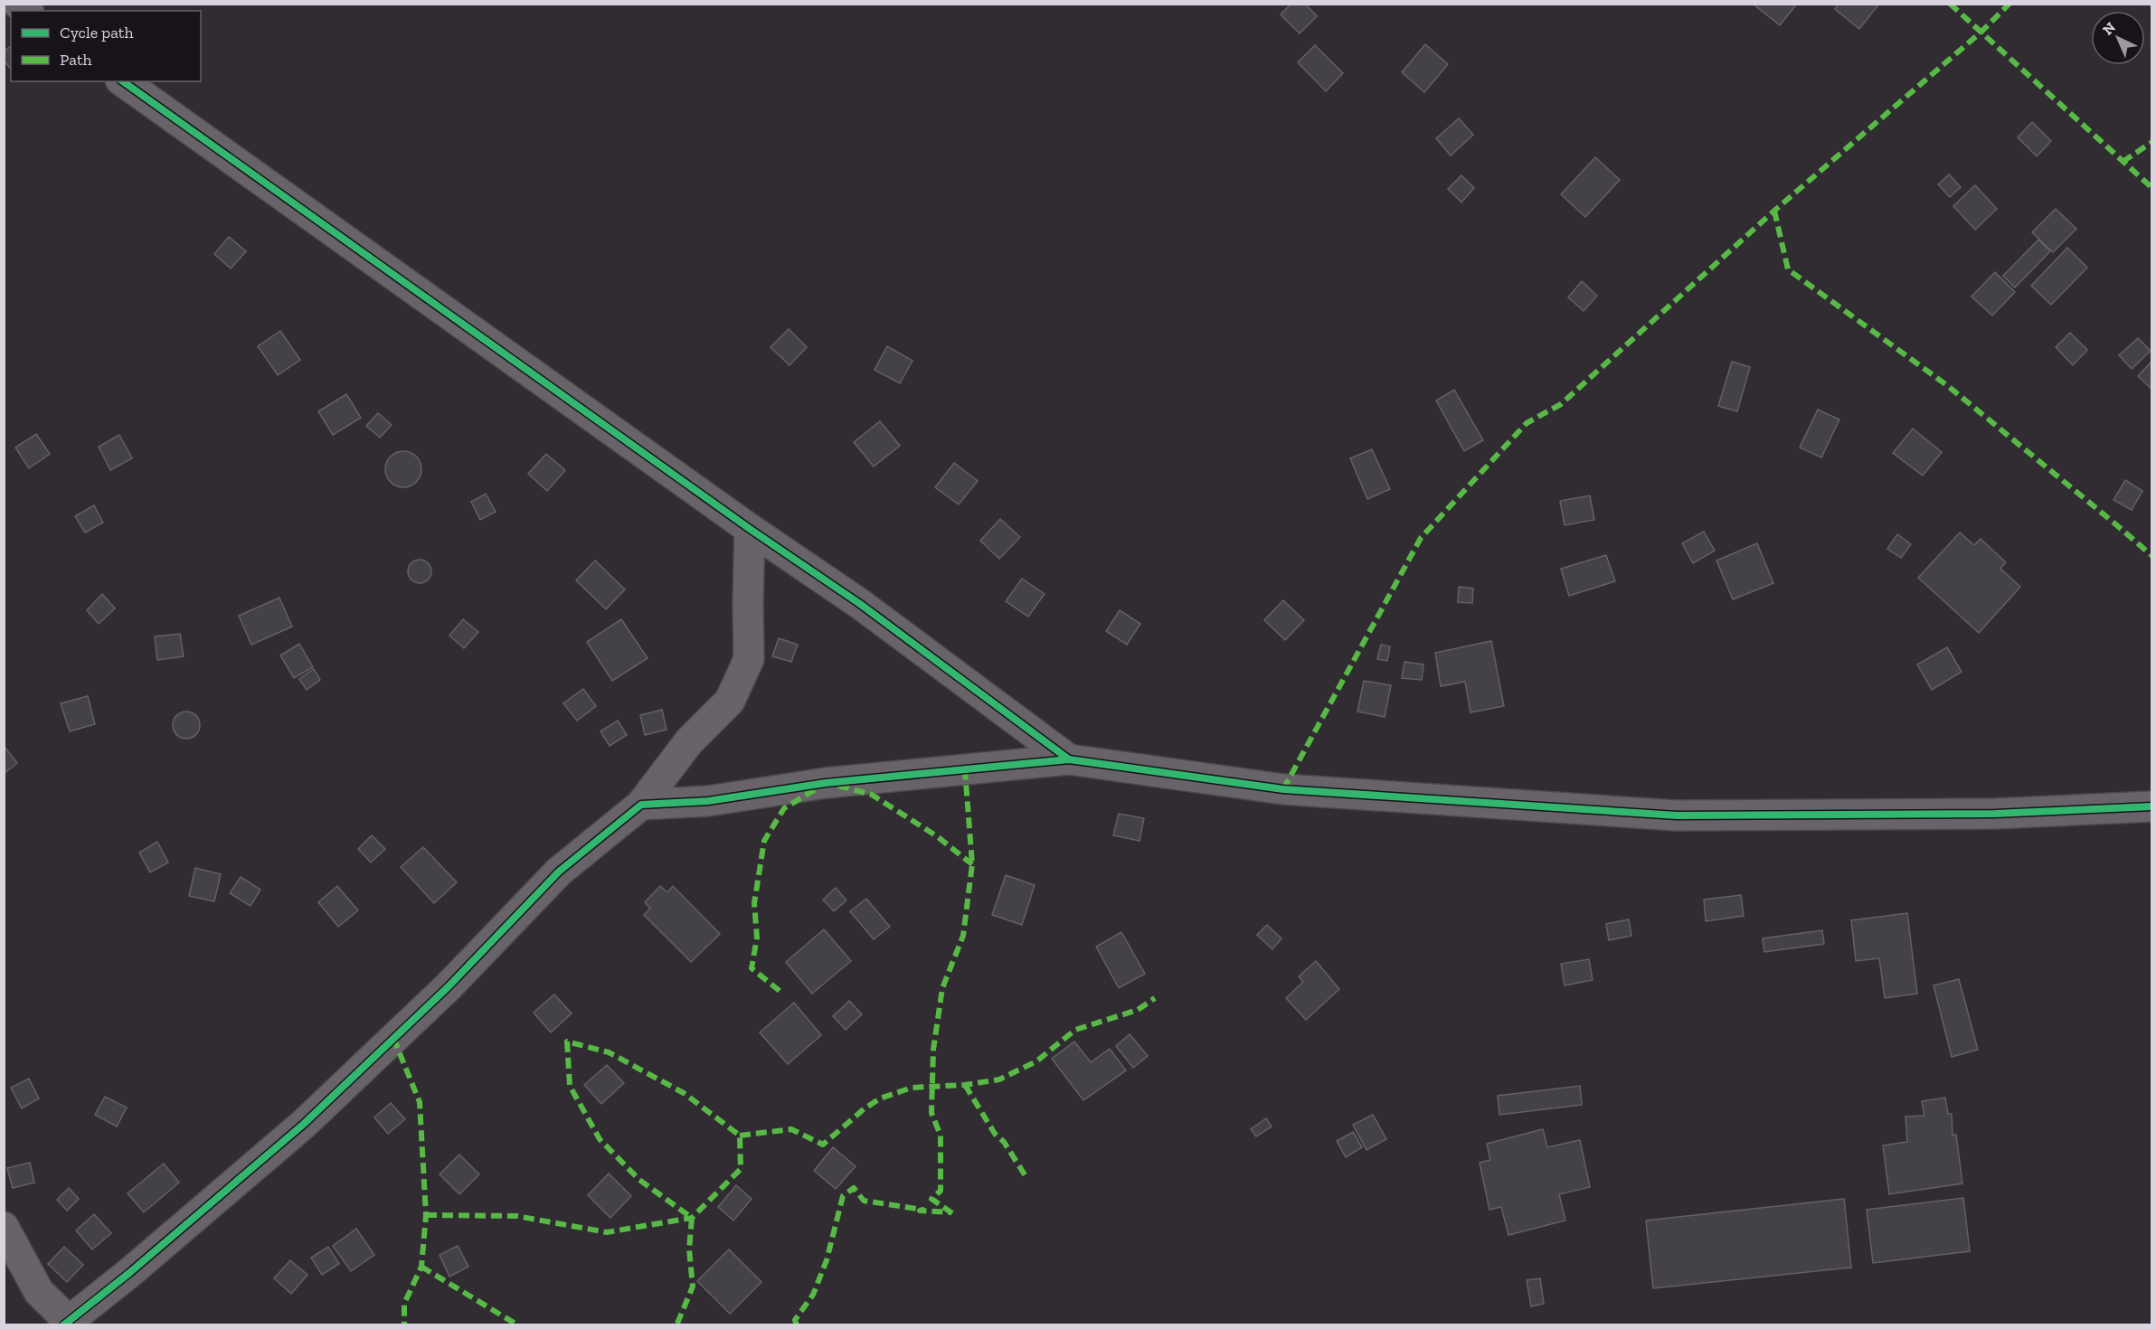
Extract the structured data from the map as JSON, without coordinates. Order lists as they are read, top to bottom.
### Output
{
  "legend": ["Cycle path", "Path"],
  "north": "top left"
}
